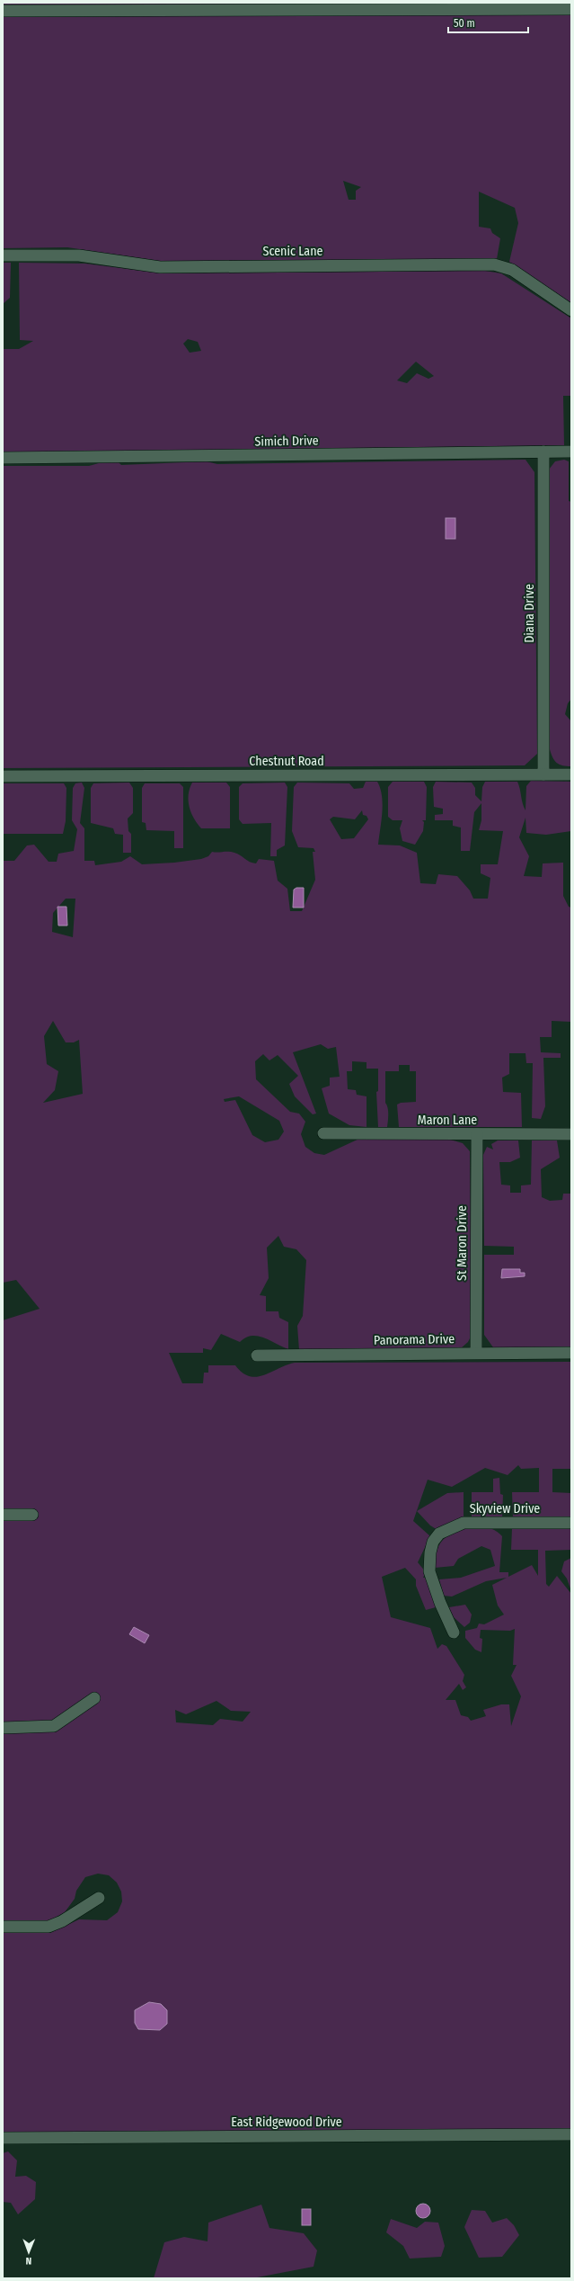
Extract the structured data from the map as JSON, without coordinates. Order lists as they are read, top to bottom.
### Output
{
  "streets": {
    "street": [
      "Scenic Lane",
      "Simich Drive",
      "Diana Drive",
      "Chestnut Road",
      "Maron Lane",
      "St Maron Drive",
      "Panorama Drive",
      "Skyview Drive",
      "East Ridgewood Drive"
    ]
  },
  "crossings": [
    ["Simich Drive", "Diana Drive"],
    ["Diana Drive", "Chestnut Road"],
    ["Maron Lane", "St Maron Drive"],
    ["St Maron Drive", "Panorama Drive"]
  ],
  "scale_bar": "50 m",
  "north": "bottom"
}
